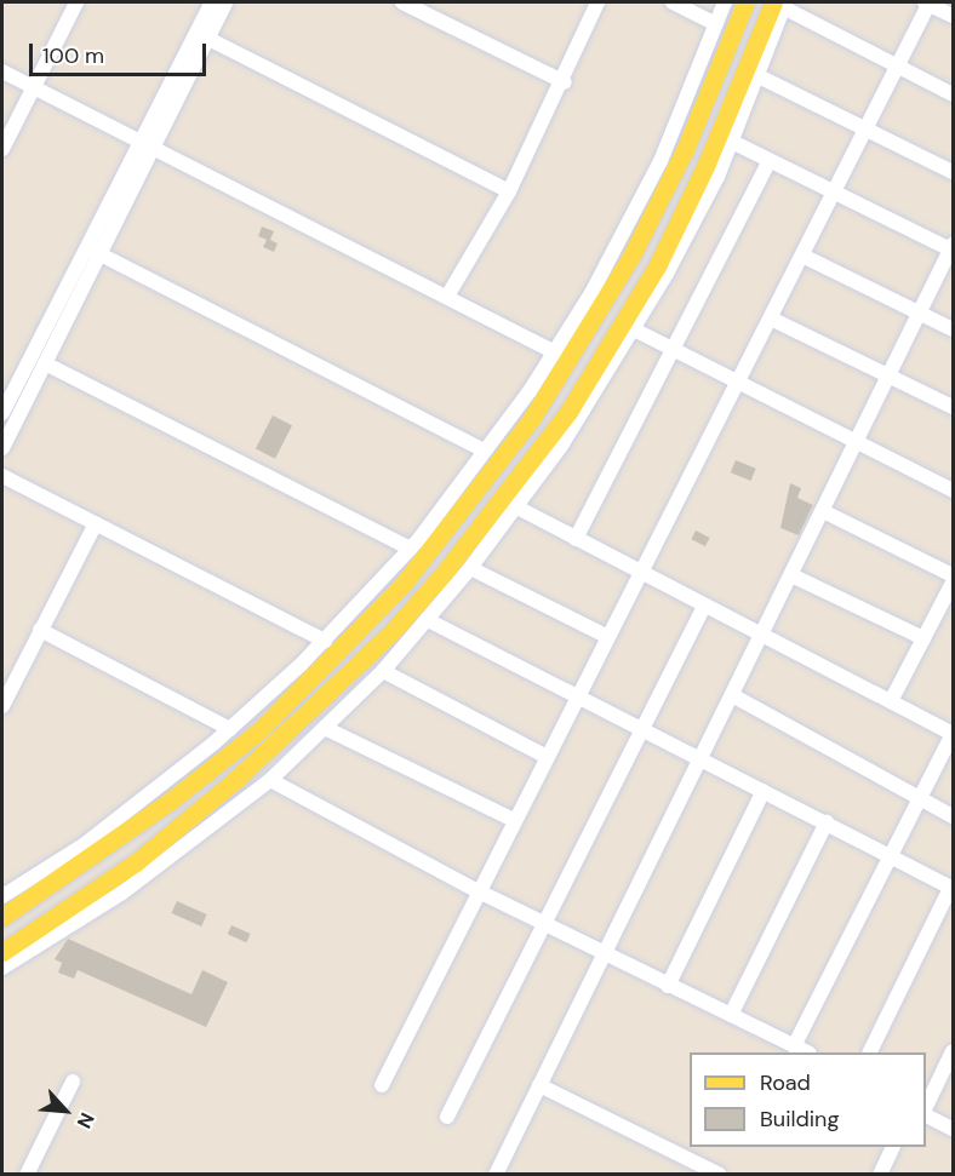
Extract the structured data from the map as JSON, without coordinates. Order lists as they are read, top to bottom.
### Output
{
  "legend": ["Road", "Building"],
  "scale_bar": "100 m",
  "north": "bottom right"
}
